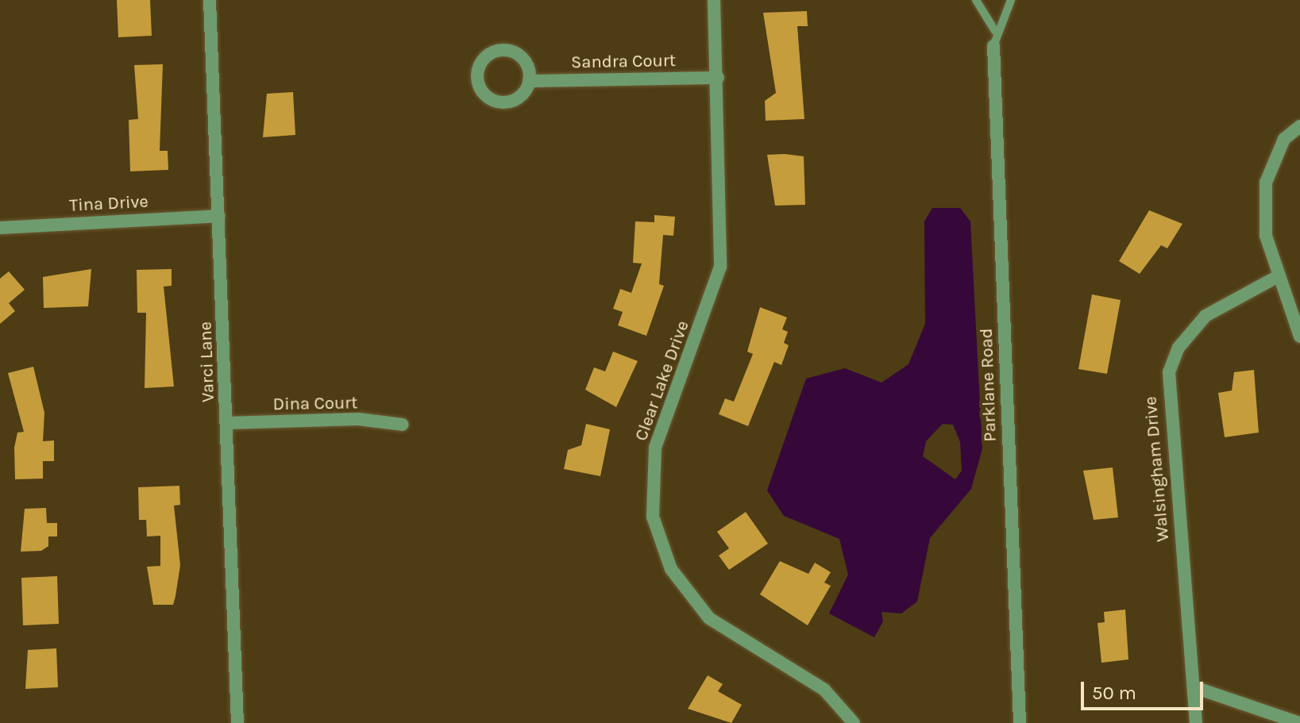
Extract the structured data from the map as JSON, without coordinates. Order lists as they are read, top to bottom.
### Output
{
  "streets": {
    "street": [
      "Sandra Court",
      "Tina Drive",
      "Varci Lane",
      "Clear Lake Drive",
      "Parklane Road",
      "Dina Court",
      "Walsingham Drive"
    ]
  },
  "crossings": [
    ["Sandra Court", "Clear Lake Drive"],
    ["Tina Drive", "Varci Lane"],
    ["Varci Lane", "Dina Court"]
  ],
  "scale_bar": "50 m"
}
